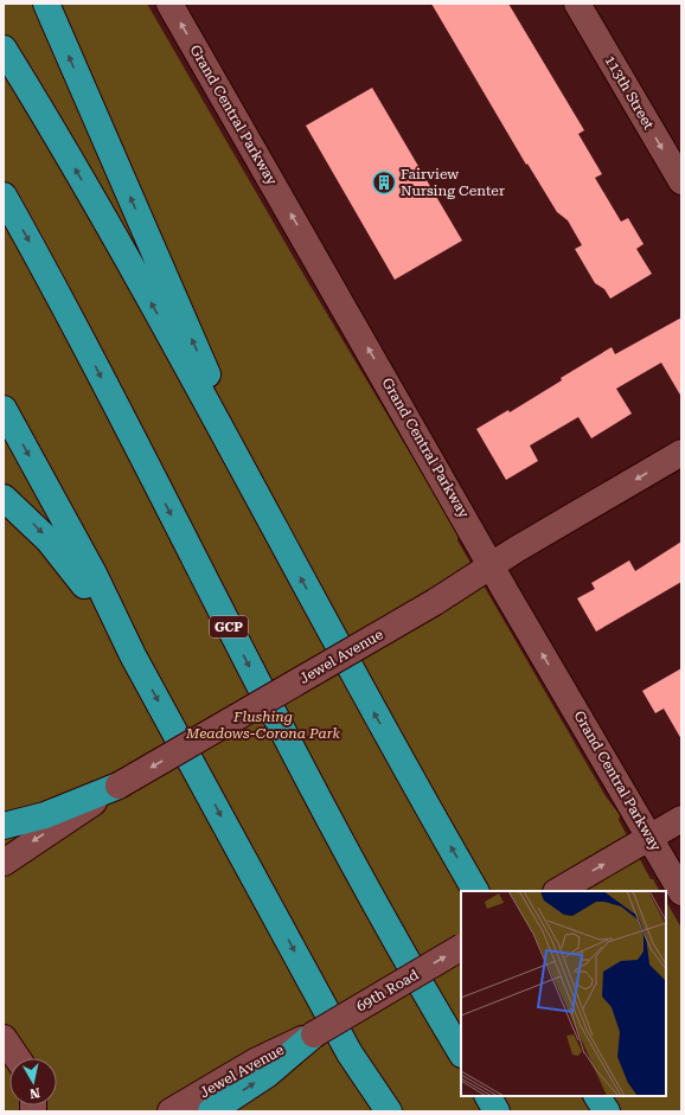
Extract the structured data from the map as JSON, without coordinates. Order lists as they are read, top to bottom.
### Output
{
  "streets": {
    "highway": ["GCP"],
    "street": [
      "113th Street",
      "Grand Central Parkway",
      "Jewel Avenue",
      "69th Road"
    ]
  },
  "crossings": [
    ["Grand Central Parkway", "Jewel Avenue"],
    ["Jewel Avenue", "69th Road"]
  ],
  "one_way": [
    "113th Street",
    "Grand Central Parkway",
    "Jewel Avenue",
    "69th Road"
  ],
  "parks": ["Flushing Meadows-Corona Park"],
  "places": {
    "building": ["Fairview Nursing Center"]
  },
  "north": "bottom"
}
